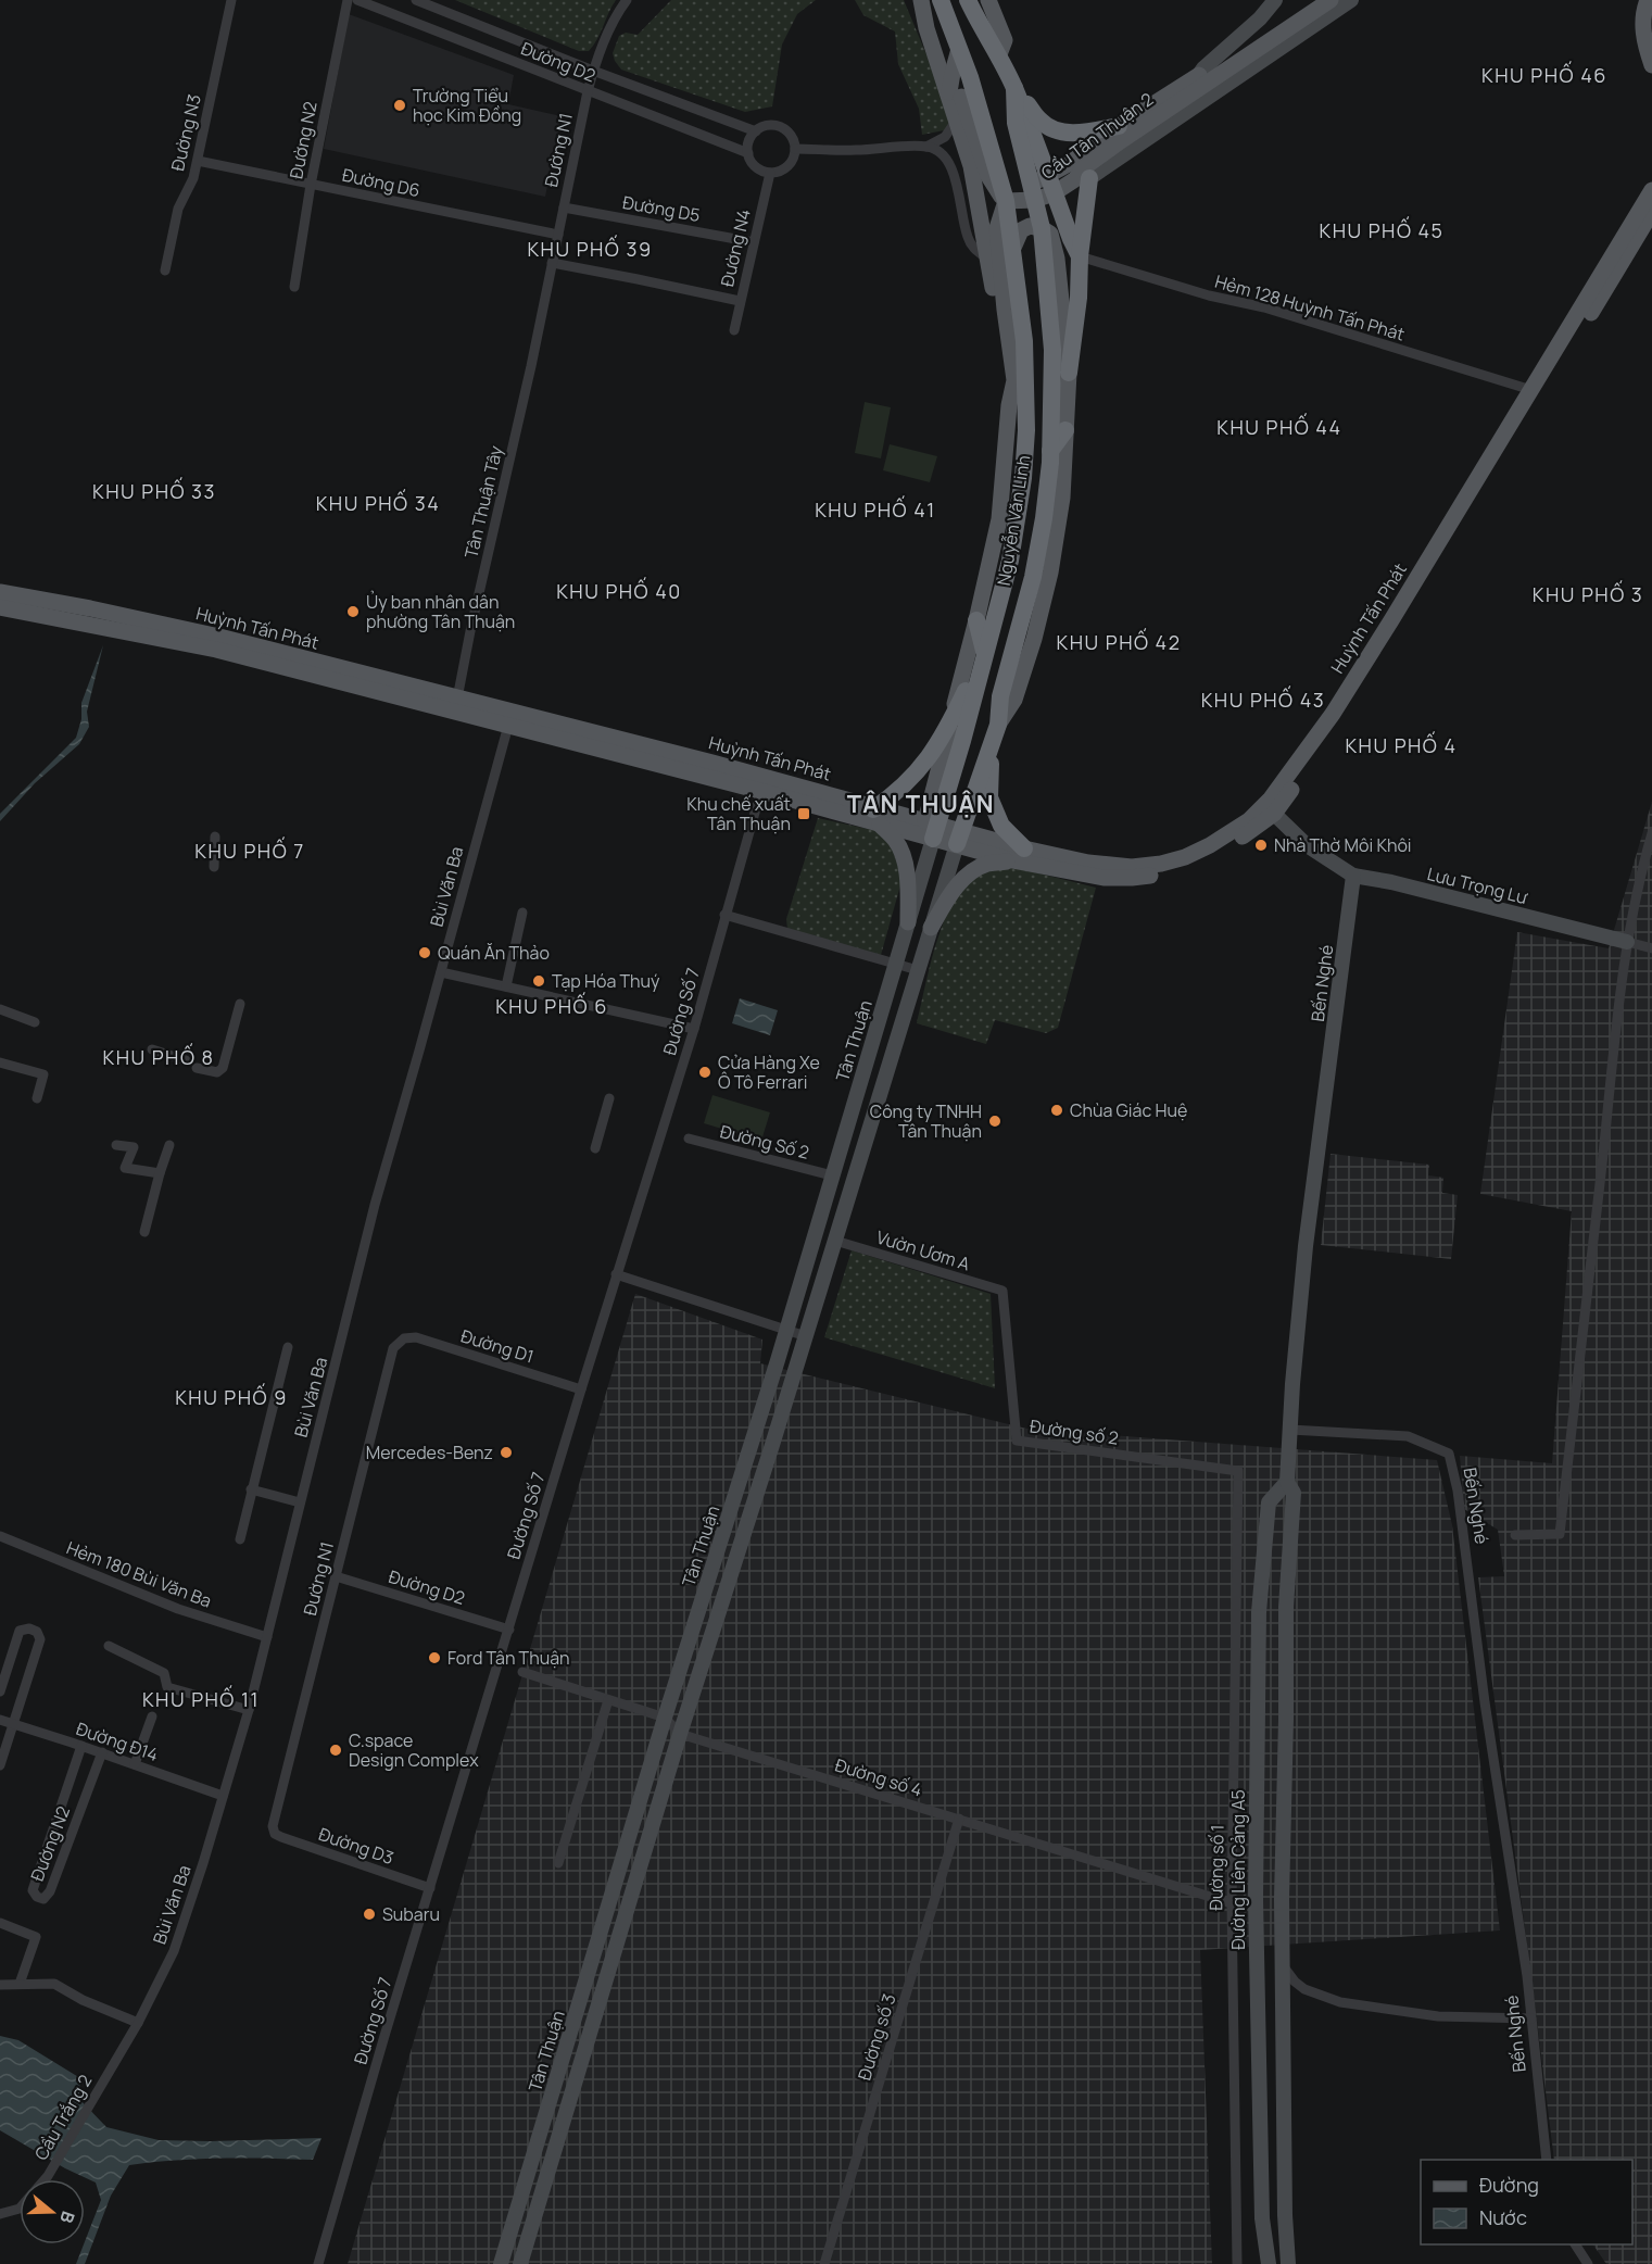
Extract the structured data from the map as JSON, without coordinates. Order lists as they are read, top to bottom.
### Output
{
  "streets": {
    "highway": ["Nguyễn Văn Linh"],
    "main road": ["Cầu Tân Thuận 2", "Huỳnh Tấn Phát"],
    "street": [
      "Đường D2",
      "Đường N3",
      "Đường N2",
      "Đường N1",
      "Đường D6",
      "Đường D5",
      "Đường N4",
      "Hẻm 128 Huỳnh Tấn Phát",
      "Tân Thuận Tây",
      "Lưu Trọng Lư",
      "Bùi Văn Ba",
      "Bến Nghé",
      "Đường Số 7",
      "Tân Thuận",
      "Đường Số 2",
      "Vườn Ươm A",
      "Đường D1",
      "Đường số 2",
      "Hẻm 180 Bùi Văn Ba",
      "Đường Đ14",
      "Đường số 4",
      "Đường D3",
      "Đường số 1",
      "Đường Liên Cảng A5",
      "Đường số 3",
      "Cầu Trắng 2"
    ]
  },
  "crossings": [
    ["Đường D2", "Đường N1"],
    ["Đường D2", "Đường N4"],
    ["Đường D2", "Đường Số 7"],
    ["Đường N3", "Đường D6"],
    ["Cầu Tân Thuận 2", "Nguyễn Văn Linh"],
    ["Đường N2", "Đường D6"],
    ["Đường N2", "Đường Đ14"],
    ["Đường N1", "Đường D6"],
    ["Đường N1", "Đường D5"],
    ["Đường N1", "Tân Thuận Tây"],
    ["Đường N1", "Đường D1"],
    ["Đường N1", "Đường D3"],
    ["Đường D5", "Đường N4"],
    ["Hẻm 128 Huỳnh Tấn Phát", "Huỳnh Tấn Phát"],
    ["Tân Thuận Tây", "Huỳnh Tấn Phát"],
    ["Nguyễn Văn Linh", "Huỳnh Tấn Phát"],
    ["Nguyễn Văn Linh", "Tân Thuận"],
    ["Huỳnh Tấn Phát", "Lưu Trọng Lư"],
    ["Huỳnh Tấn Phát", "Bùi Văn Ba"],
    ["Huỳnh Tấn Phát", "Đường Số 7"],
    ["Huỳnh Tấn Phát", "Tân Thuận"],
    ["Lưu Trọng Lư", "Bến Nghé"],
    ["Bùi Văn Ba", "Hẻm 180 Bùi Văn Ba"],
    ["Bùi Văn Ba", "Đường Đ14"],
    ["Bùi Văn Ba", "Cầu Trắng 2"],
    ["Đường Số 7", "Đường D1"],
    ["Đường Số 7", "Đường D3"],
    ["Tân Thuận", "Đường Số 2"],
    ["Tân Thuận", "Vườn Ươm A"],
    ["Tân Thuận", "Đường số 4"],
    ["Vườn Ươm A", "Đường số 2"],
    ["Đường số 2", "Đường số 1"],
    ["Đường số 4", "Đường số 1"],
    ["Đường số 4", "Đường số 3"]
  ],
  "districts": [
    "KHU PHỐ 46",
    "KHU PHỐ 45",
    "KHU PHỐ 39",
    "KHU PHỐ 44",
    "KHU PHỐ 33",
    "KHU PHỐ 34",
    "KHU PHỐ 41",
    "KHU PHỐ 40",
    "KHU PHỐ 3",
    "KHU PHỐ 42",
    "KHU PHỐ 43",
    "KHU PHỐ 4",
    "TÂN THUẬN",
    "KHU PHỐ 7",
    "KHU PHỐ 6",
    "KHU PHỐ 8",
    "KHU PHỐ 9",
    "KHU PHỐ 11"
  ],
  "places": {
    "other": [
      "Trường Tiểu học Kim Đồng",
      "Ủy ban nhân dân phường Tân Thuận",
      "Nhà Thờ Môi Khôi",
      "Quán Ăn Thảo",
      "Tạp Hóa Thuý",
      "Cửa Hàng Xe Ô Tô Ferrari",
      "Chùa Giác Huệ",
      "Công ty TNHH Tân Thuận",
      "Mercedes-Benz",
      "Ford Tân Thuận",
      "C.space Design Complex",
      "Subaru"
    ],
    "transit": ["Khu chế xuất Tân Thuận"]
  },
  "legend": ["Đường", "Nước"],
  "north": "right"
}
